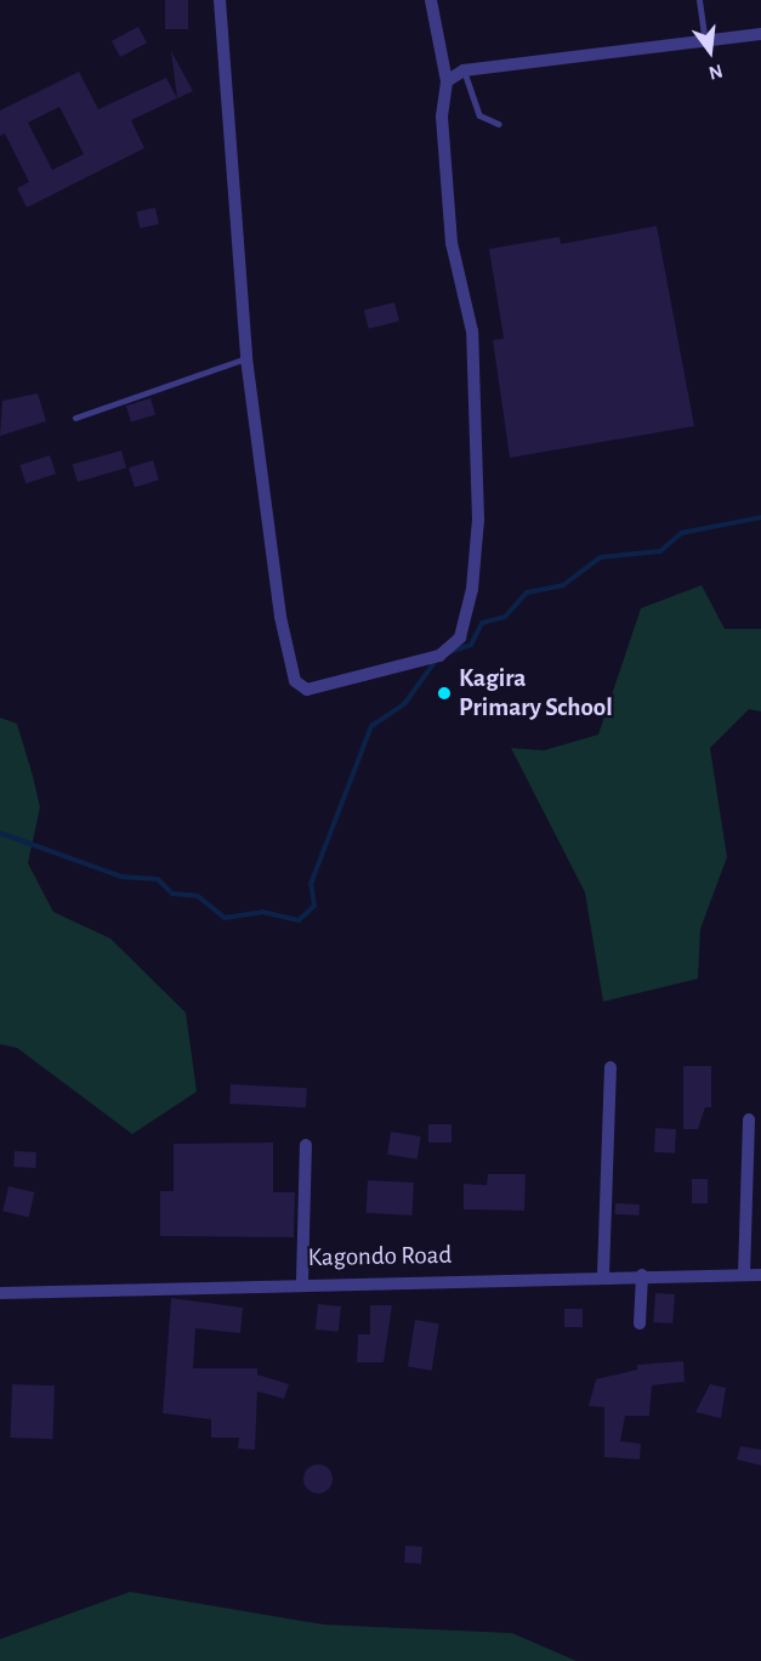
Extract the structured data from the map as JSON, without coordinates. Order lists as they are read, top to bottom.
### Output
{
  "streets": {
    "street": ["Kagondo Road"]
  },
  "places": ["Kagira Primary School"],
  "north": "bottom"
}
